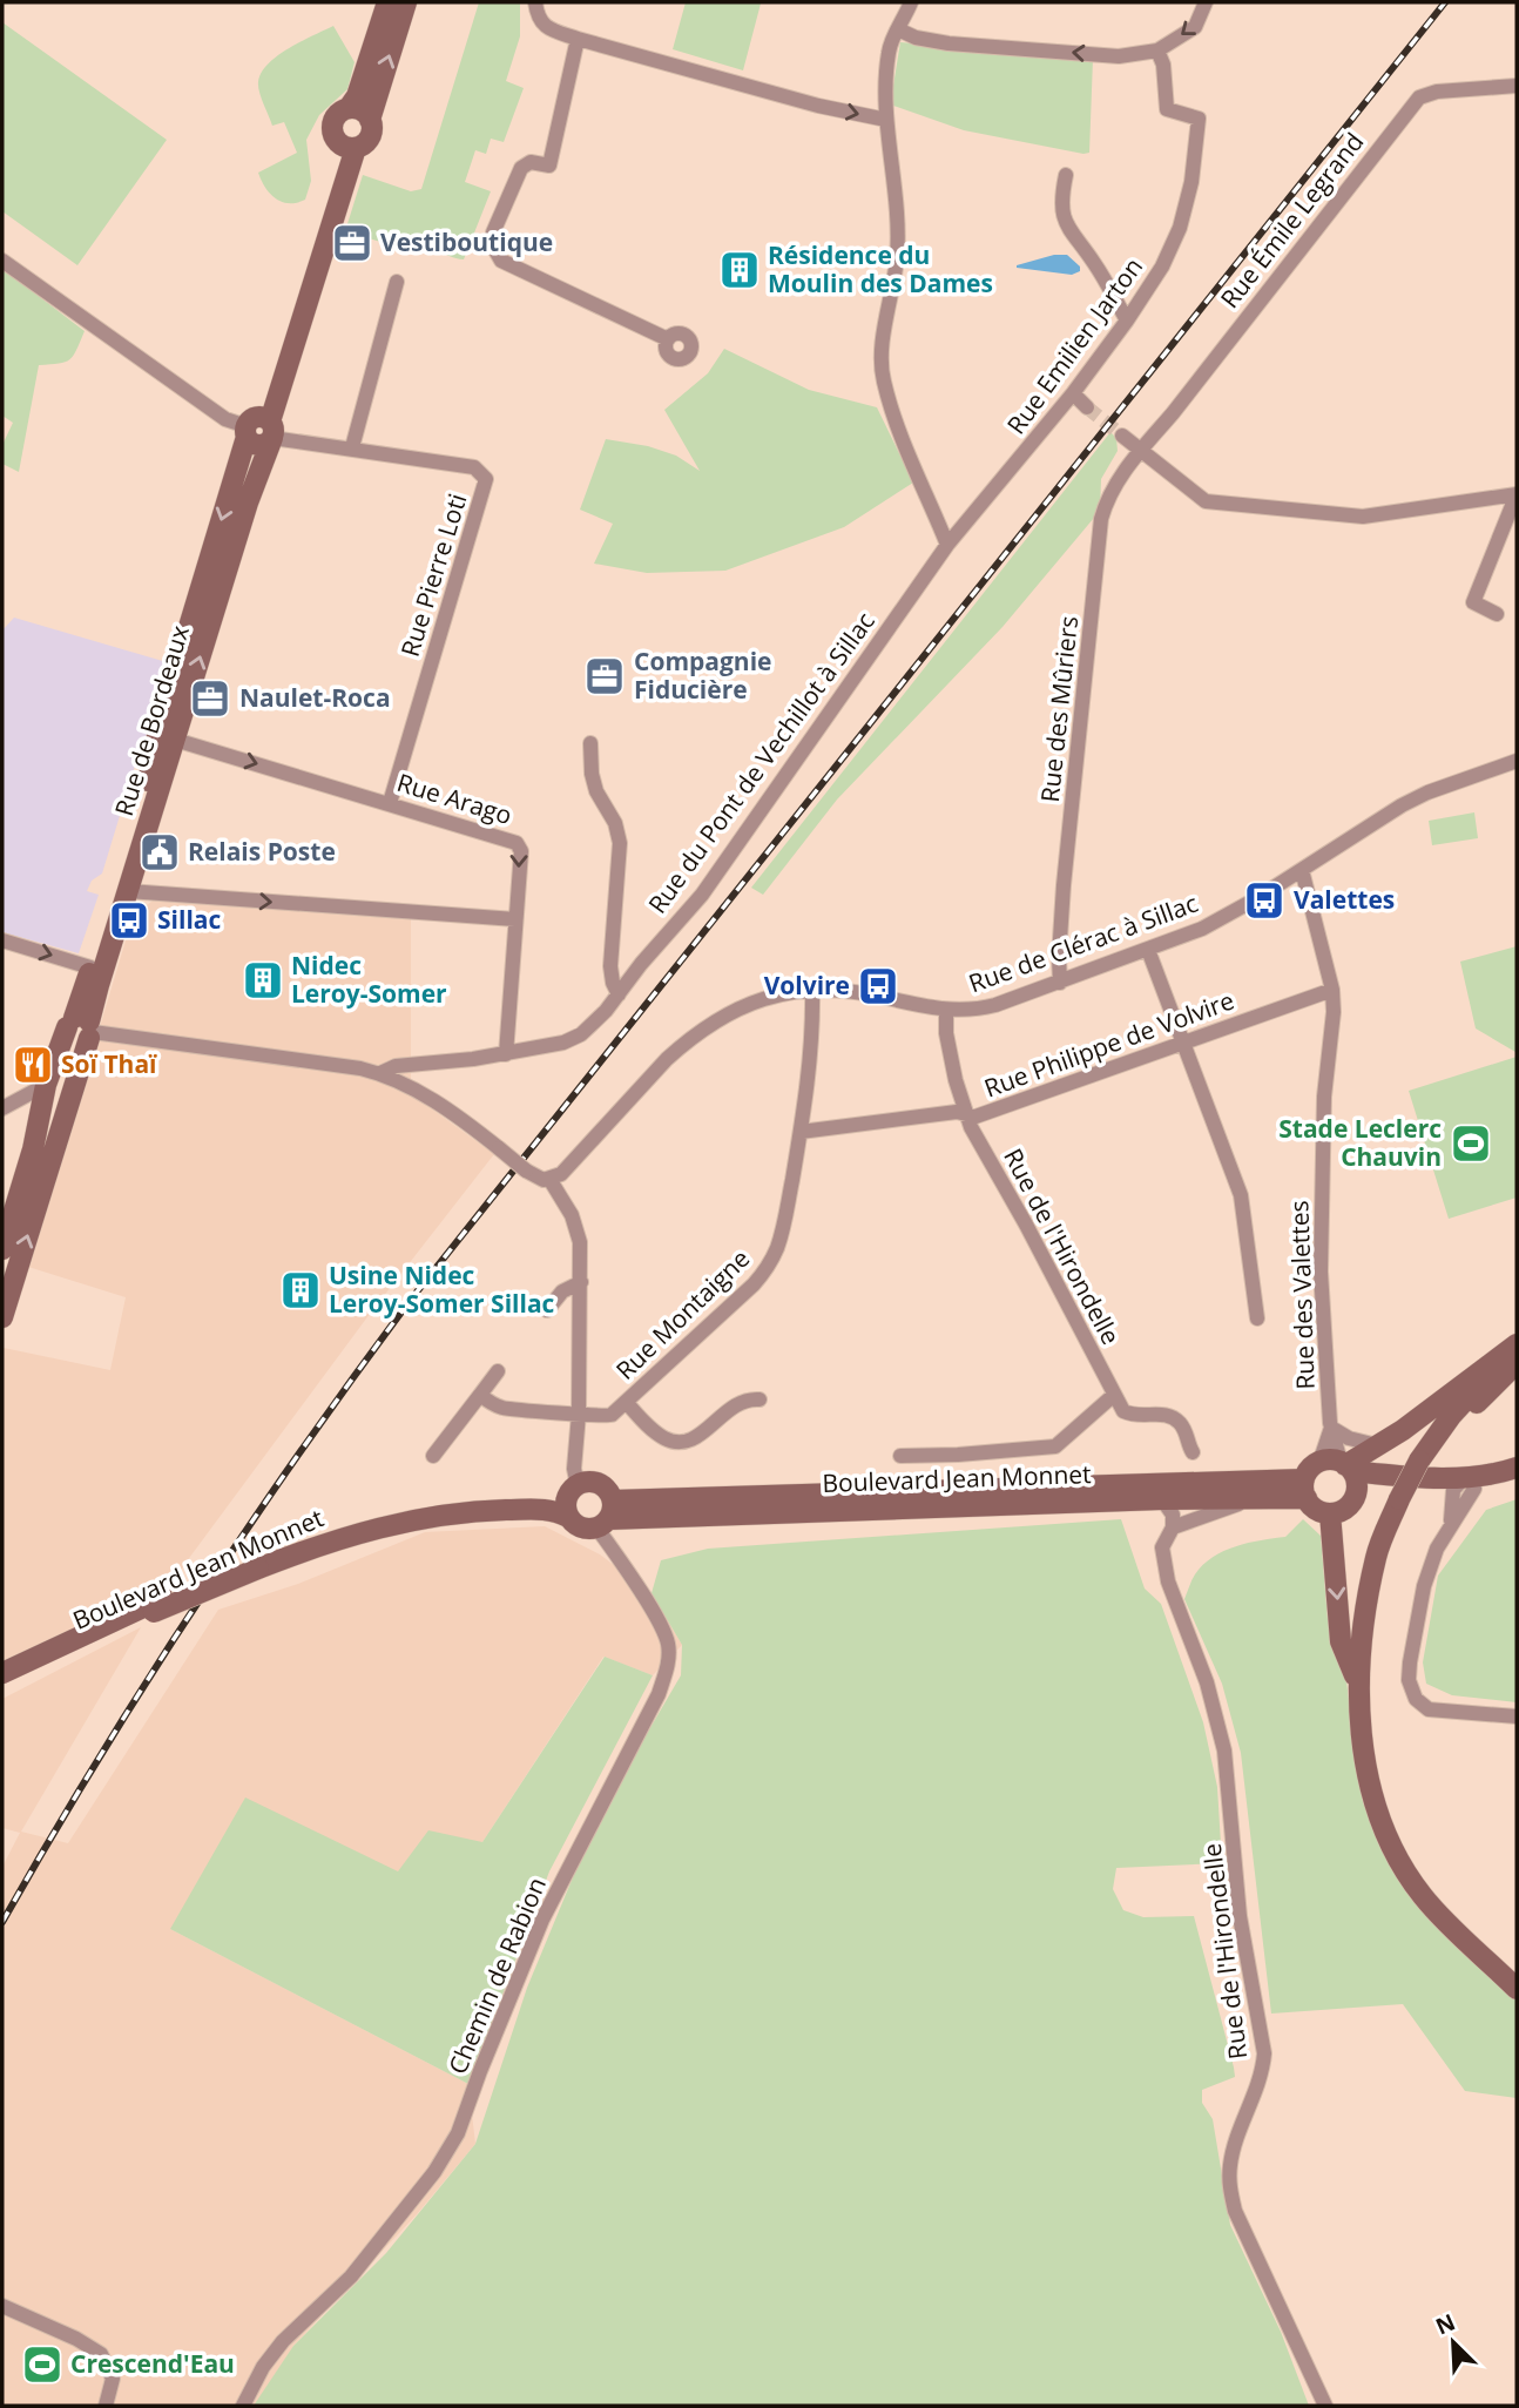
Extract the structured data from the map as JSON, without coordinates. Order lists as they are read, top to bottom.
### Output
{
  "streets": {
    "main road": ["Rue de Bordeaux", "Boulevard Jean Monnet"],
    "street": [
      "Rue Émile Legrand",
      "Rue Emilien Jarton",
      "Rue Pierre Loti",
      "Rue des Mûriers",
      "Rue du Pont de Vechillot à Sillac",
      "Rue Arago",
      "Rue de Clérac à Sillac",
      "Rue Philippe de Volvire",
      "Rue de l'Hirondelle",
      "Rue des Valettes",
      "Rue Montaigne",
      "Chemin de Rabion"
    ]
  },
  "crossings": [
    ["Rue Émile Legrand", "Rue des Mûriers"],
    ["Rue Emilien Jarton", "Rue du Pont de Vechillot à Sillac"],
    ["Rue Pierre Loti", "Rue de Bordeaux"],
    ["Rue Pierre Loti", "Rue Arago"],
    ["Rue des Mûriers", "Rue de Clérac à Sillac"],
    ["Rue de Bordeaux", "Rue Arago"],
    ["Rue du Pont de Vechillot à Sillac", "Rue Arago"],
    ["Rue de Clérac à Sillac", "Rue de l'Hirondelle"],
    ["Rue de Clérac à Sillac", "Rue des Valettes"],
    ["Rue de Clérac à Sillac", "Rue Montaigne"],
    ["Rue Philippe de Volvire", "Rue de l'Hirondelle"],
    ["Rue Philippe de Volvire", "Rue des Valettes"],
    ["Rue Philippe de Volvire", "Rue Montaigne"],
    ["Boulevard Jean Monnet", "Chemin de Rabion"]
  ],
  "places": {
    "office": ["Vestiboutique", "Compagnie Fiducière", "Naulet-Roca"],
    "building": ["Résidence du Moulin des Dames", "Nidec Leroy-Somer", "Usine Nidec Leroy-Somer Sillac"],
    "public building": ["Relais Poste"],
    "bus stop": ["Valettes", "Sillac", "Volvire"],
    "restaurant": ["Soï Thaï"],
    "sports": ["Stade Leclerc Chauvin", "Crescend'Eau"]
  },
  "north": "top left"
}
